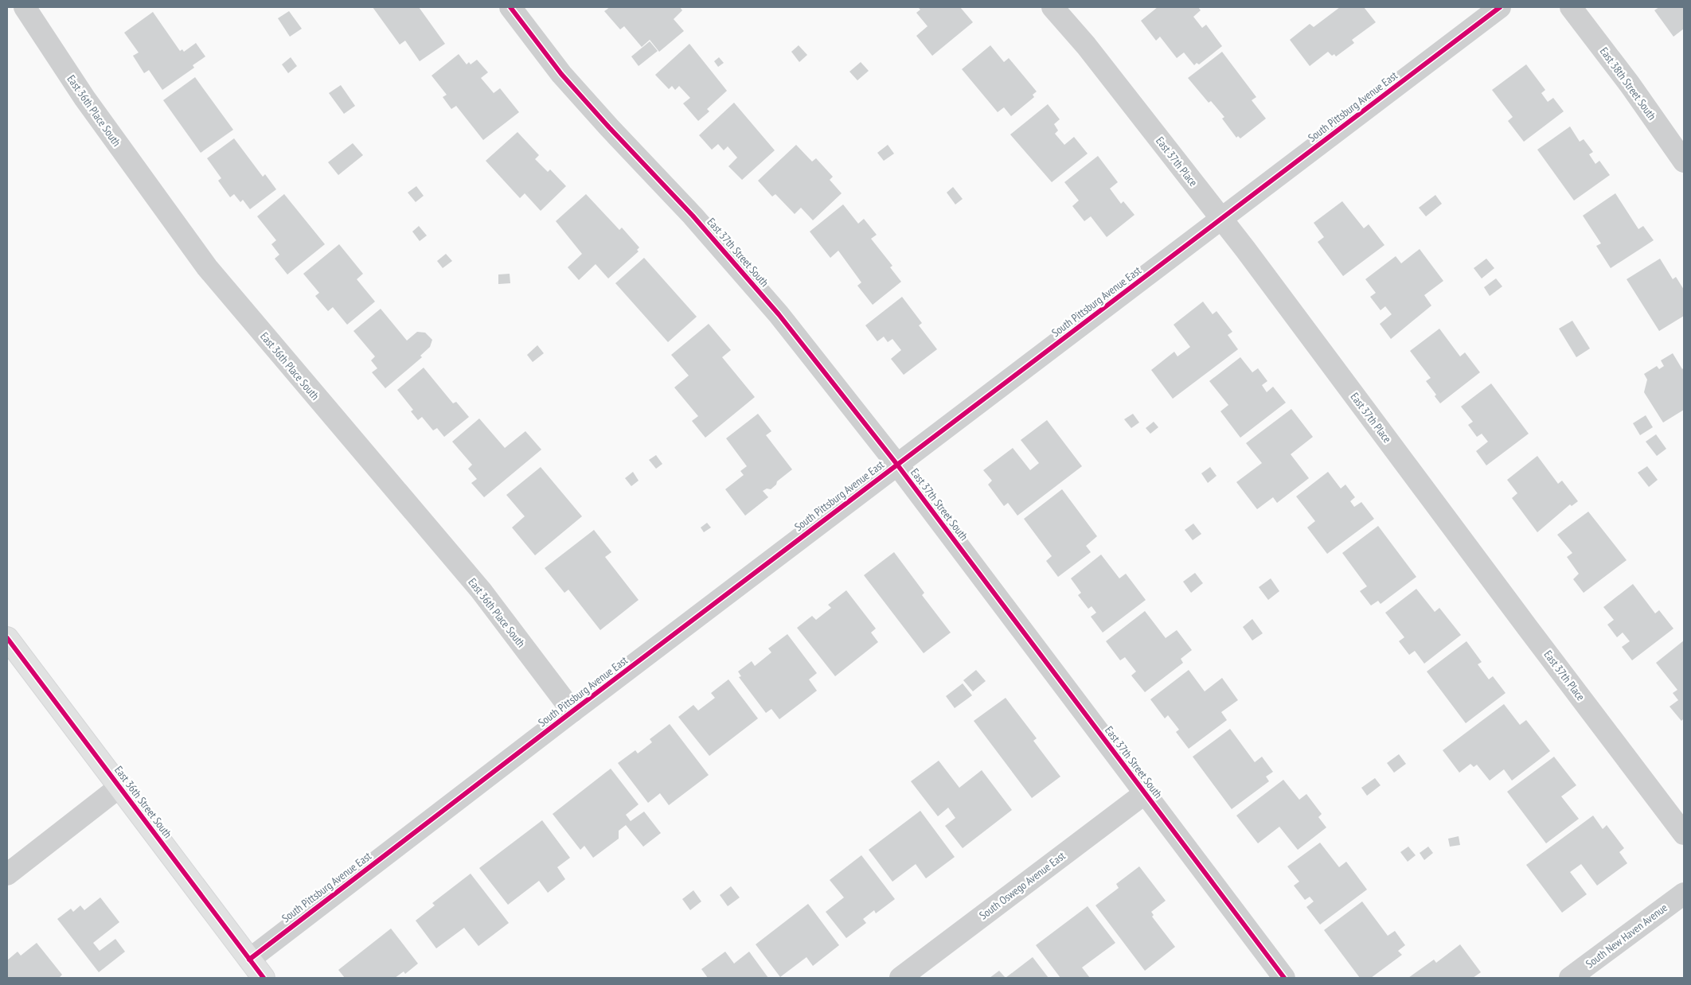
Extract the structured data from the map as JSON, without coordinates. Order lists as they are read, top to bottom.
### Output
{
  "streets": {
    "street": [
      "East 38th Street South",
      "South Pittsburg Avenue East",
      "East 36th Place South",
      "East 37th Place",
      "East 37th Street South",
      "East 36th Street South",
      "South Oswego Avenue East",
      "South New Haven Avenue"
    ]
  },
  "crossings": [
    ["South Pittsburg Avenue East", "East 36th Place South"],
    ["South Pittsburg Avenue East", "East 37th Place"],
    ["South Pittsburg Avenue East", "East 37th Street South"],
    ["South Pittsburg Avenue East", "East 36th Street South"],
    ["East 37th Street South", "South Oswego Avenue East"]
  ]
}
